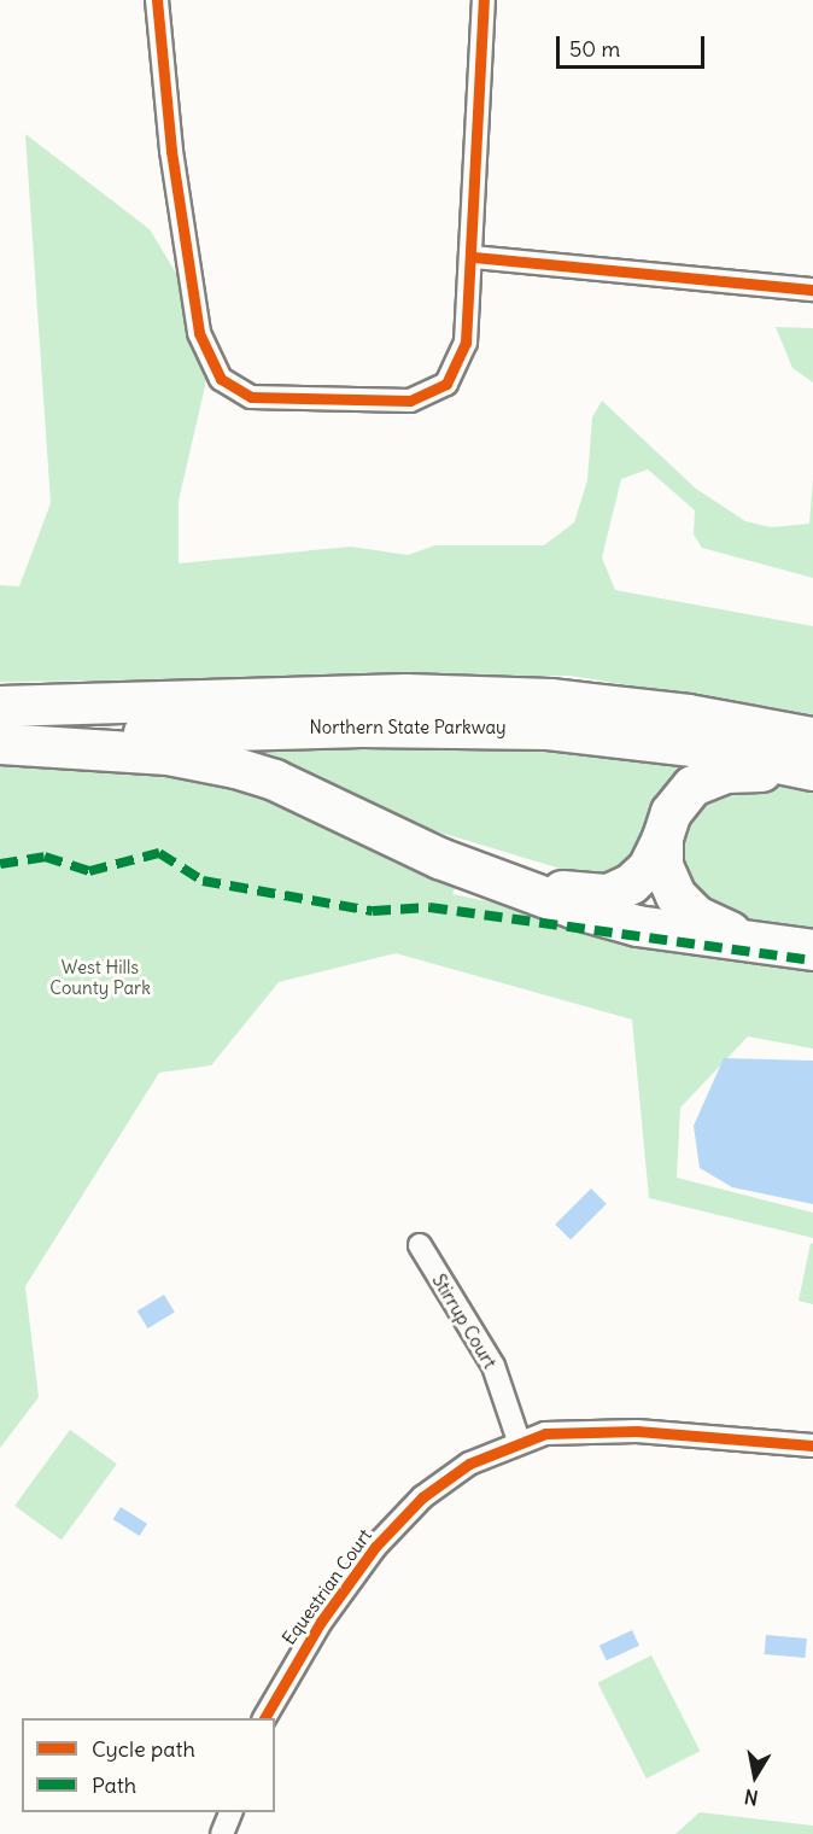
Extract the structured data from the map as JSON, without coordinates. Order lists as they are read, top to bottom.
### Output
{
  "streets": {
    "highway": ["Northern State Parkway"],
    "street": ["Stirrup Court", "Equestrian Court"]
  },
  "crossings": [
    ["Stirrup Court", "Equestrian Court"]
  ],
  "parks": ["West Hills County Park"],
  "legend": ["Cycle path", "Path"],
  "scale_bar": "50 m",
  "north": "bottom"
}
